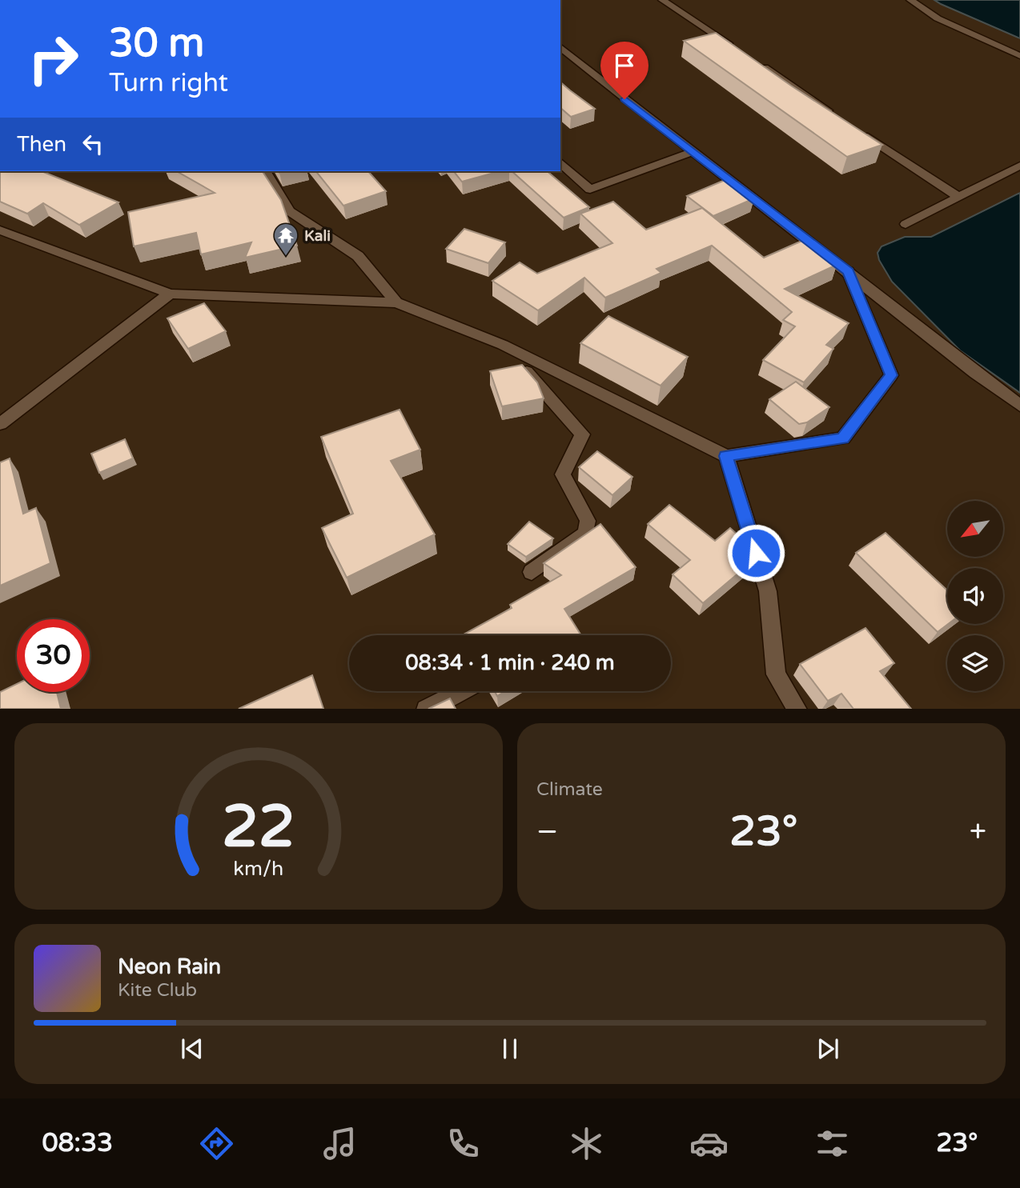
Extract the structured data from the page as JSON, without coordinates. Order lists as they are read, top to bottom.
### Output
{
  "places": {
    "temple": ["Kali"]
  },
  "north": "bottom left",
  "page": {
    "turn": ["30 m", "Turn right"],
    "then": "Then",
    "limit": "30",
    "trip": "08:34 · 1 min · 240 m",
    "tile": "Climate",
    "heat": ["−", "23°", "+"],
    "song": ["Neon Rain", "Kite Club"],
    "tabs": ["08:33", "23°"],
    "gauge": ["22", "km/h"]
  }
}
